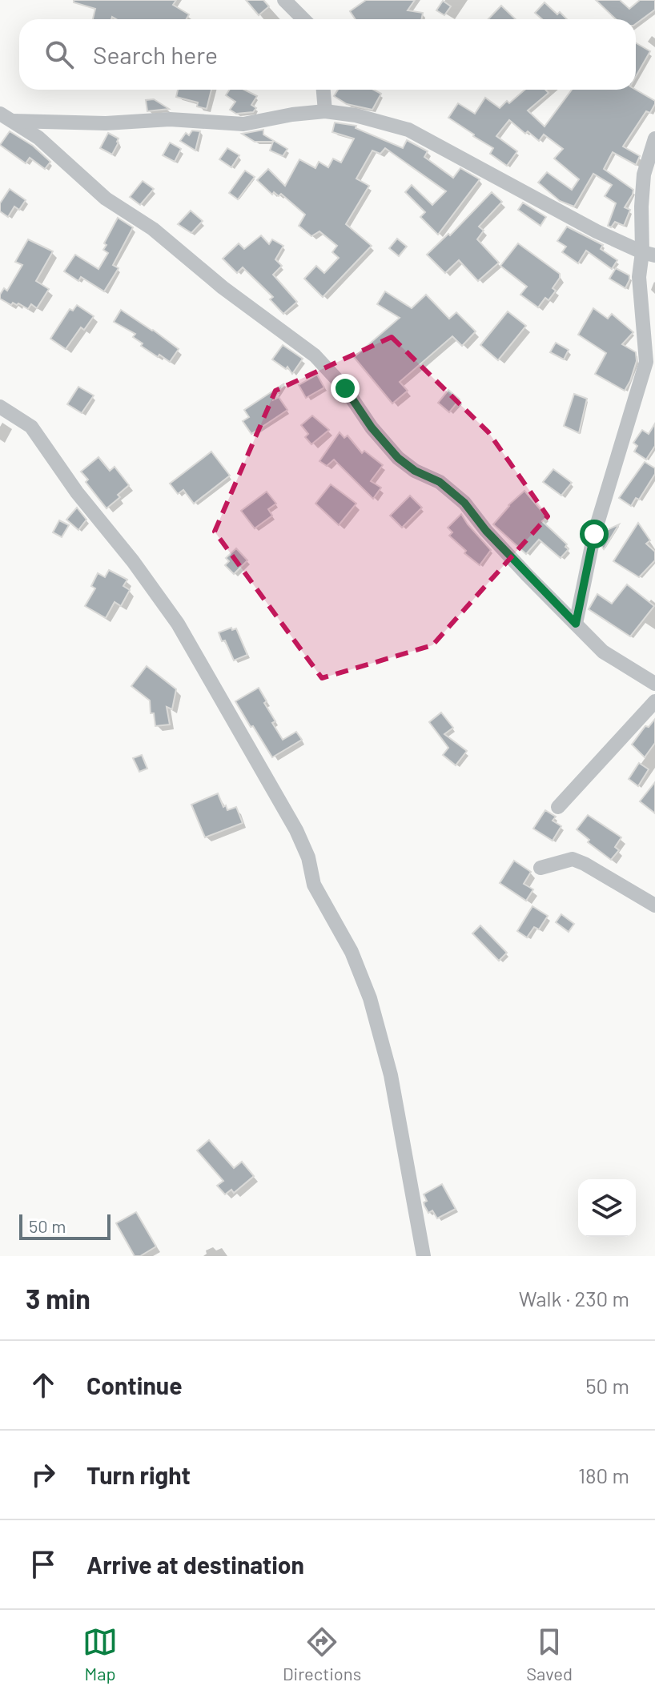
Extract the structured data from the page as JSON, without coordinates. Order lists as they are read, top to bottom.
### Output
{
  "scale_bar": "50 m",
  "page": {
    "search": "Search here",
    "scale": "50 m",
    "heading": ["3 min", "Walk · 230 m"],
    "list": [
      ["Continue", "50 m"],
      ["Turn right", "180 m"],
      "Arrive at destination"
    ],
    "nav": ["Map", "Directions", "Saved"]
  }
}
